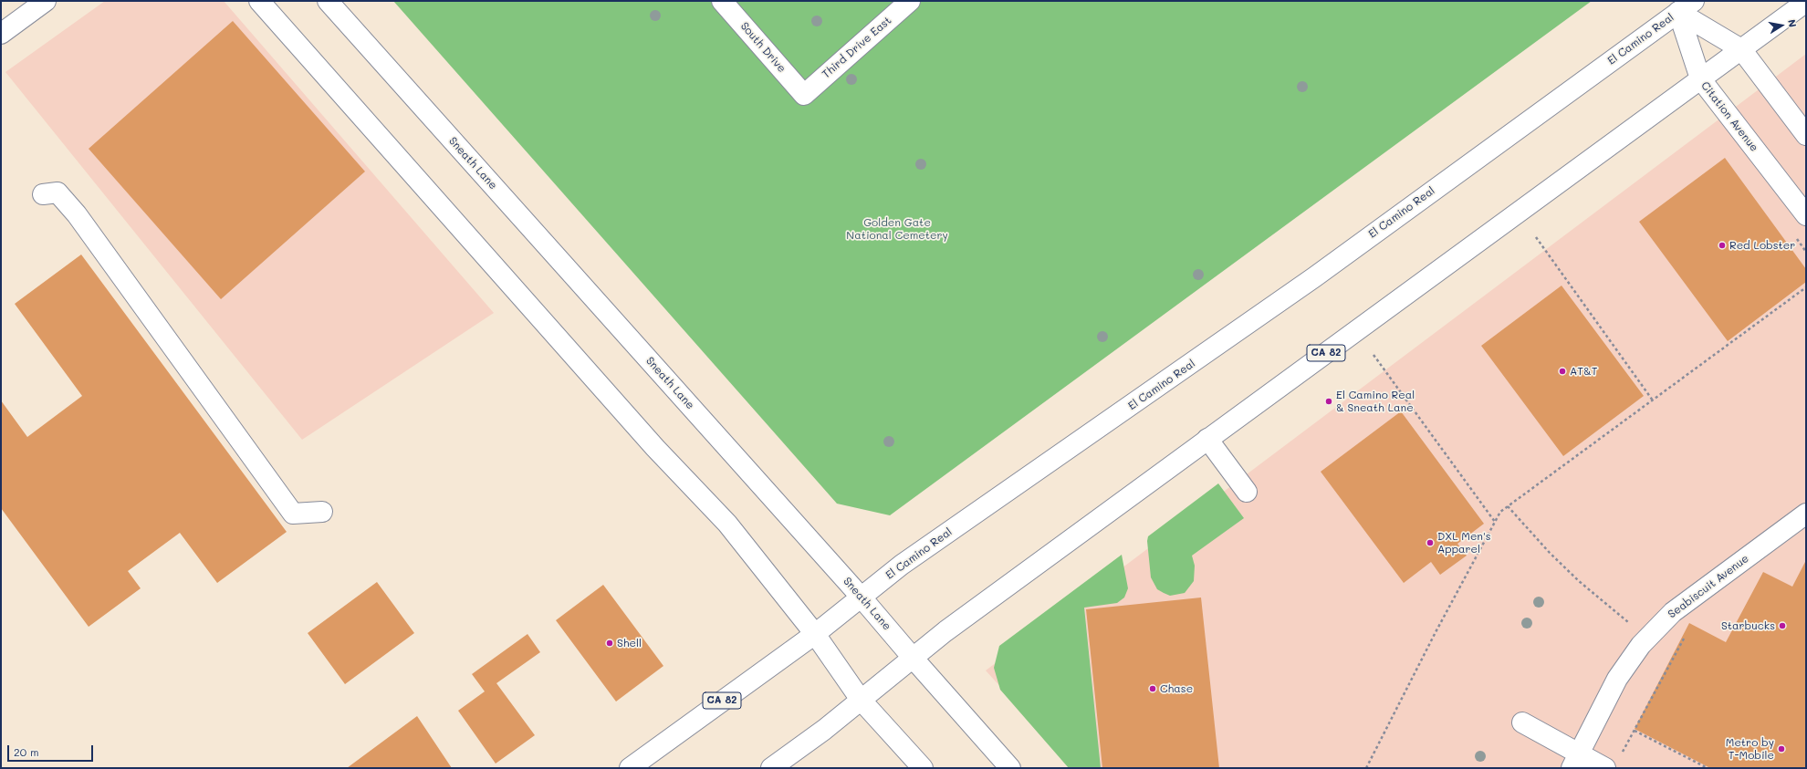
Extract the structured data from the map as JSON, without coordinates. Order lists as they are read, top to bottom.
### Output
{
  "streets": {
    "main road": [
      "El Camino Real",
      "South Drive",
      "Third Drive East",
      "Citation Avenue",
      "Sneath Lane",
      "CA 82",
      "Seabiscuit Avenue"
    ]
  },
  "crossings": [
    ["El Camino Real", "Citation Avenue"],
    ["El Camino Real", "Sneath Lane"],
    ["South Drive", "Third Drive East"],
    ["Citation Avenue", "CA 82"],
    ["Sneath Lane", "CA 82"]
  ],
  "parks": ["Golden Gate National Cemetery"],
  "places": [
    "Red Lobster",
    "AT&T",
    "El Camino Real & Sneath Lane",
    "DXL Men's Apparel",
    "Starbucks",
    "Shell",
    "Chase",
    "Metro by T-Mobile"
  ],
  "scale_bar": "20 m",
  "north": "right"
}
